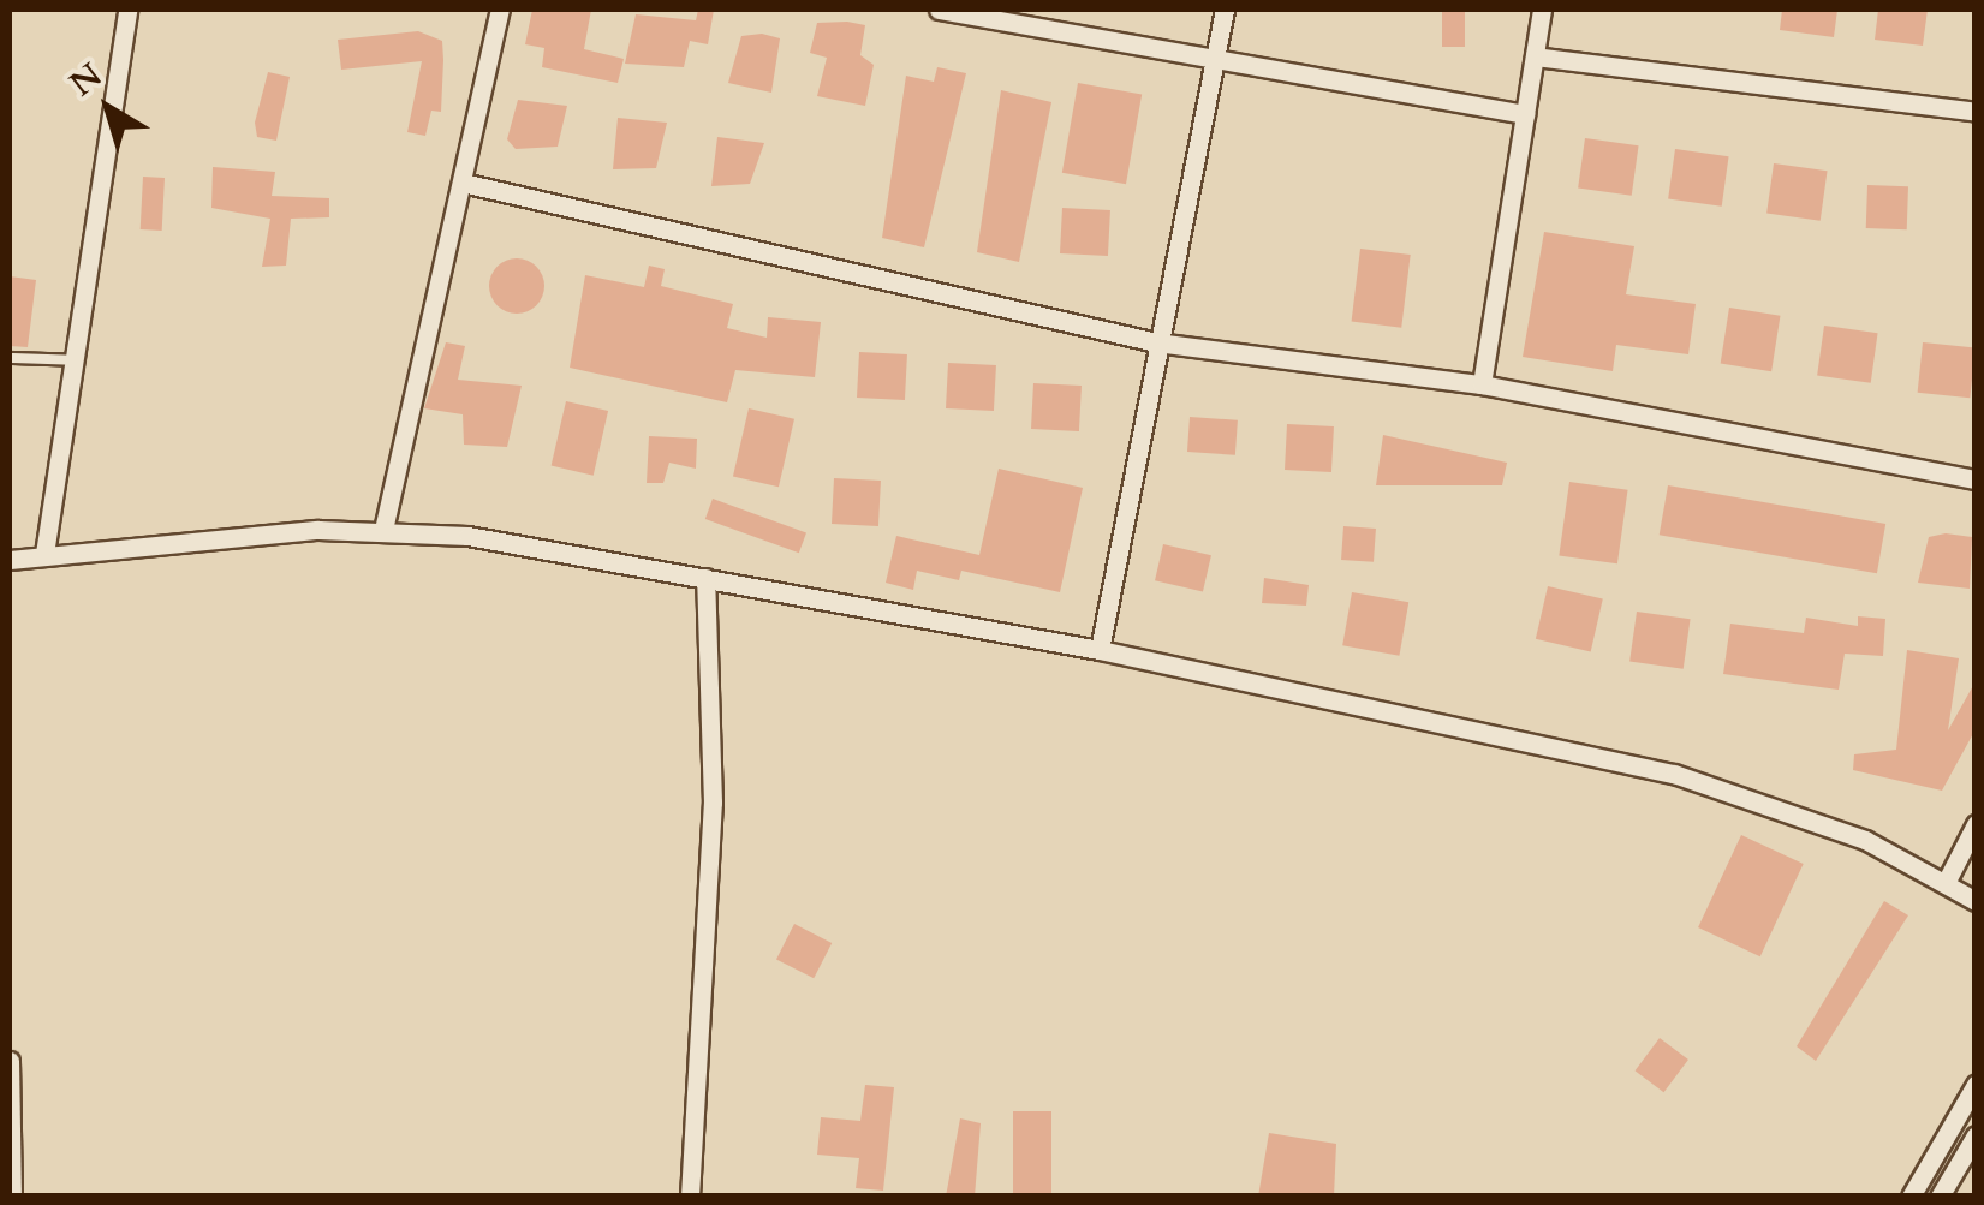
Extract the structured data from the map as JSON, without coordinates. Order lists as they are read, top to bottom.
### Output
{
  "north": "top left"
}
